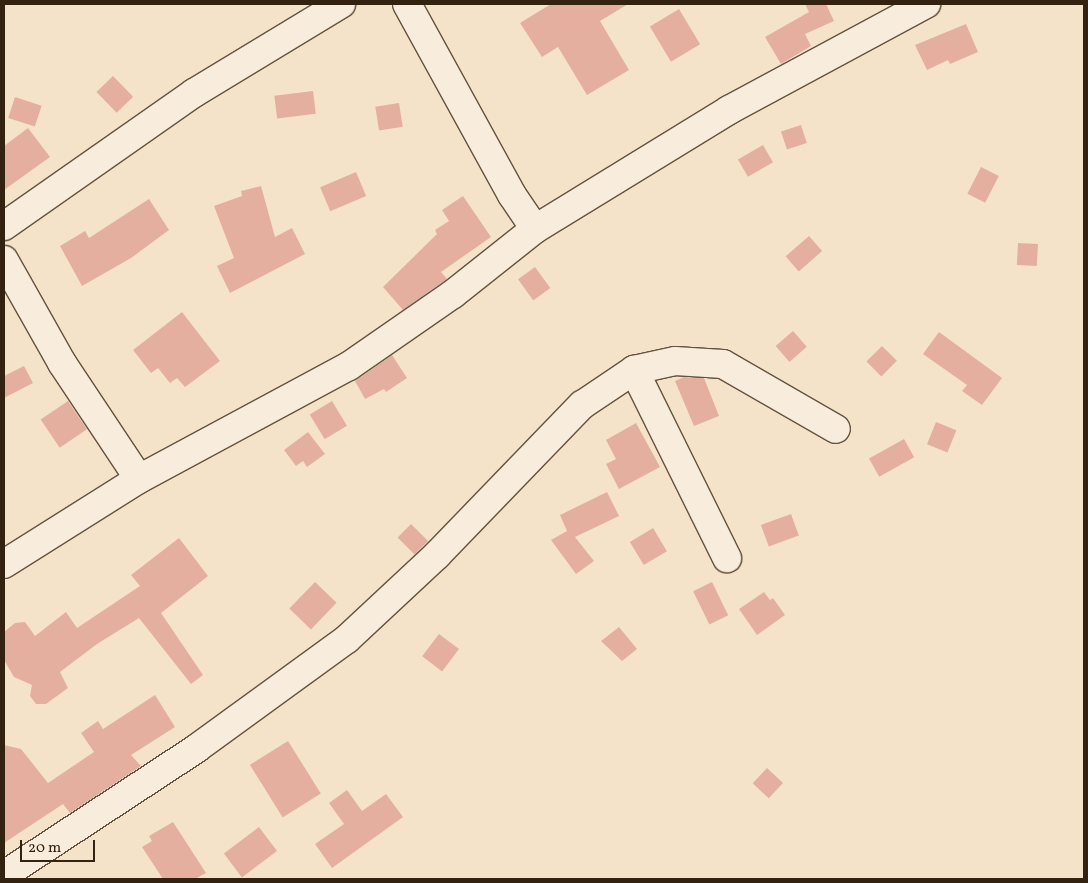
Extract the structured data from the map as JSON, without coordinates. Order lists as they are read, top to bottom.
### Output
{
  "scale_bar": "20 m"
}
